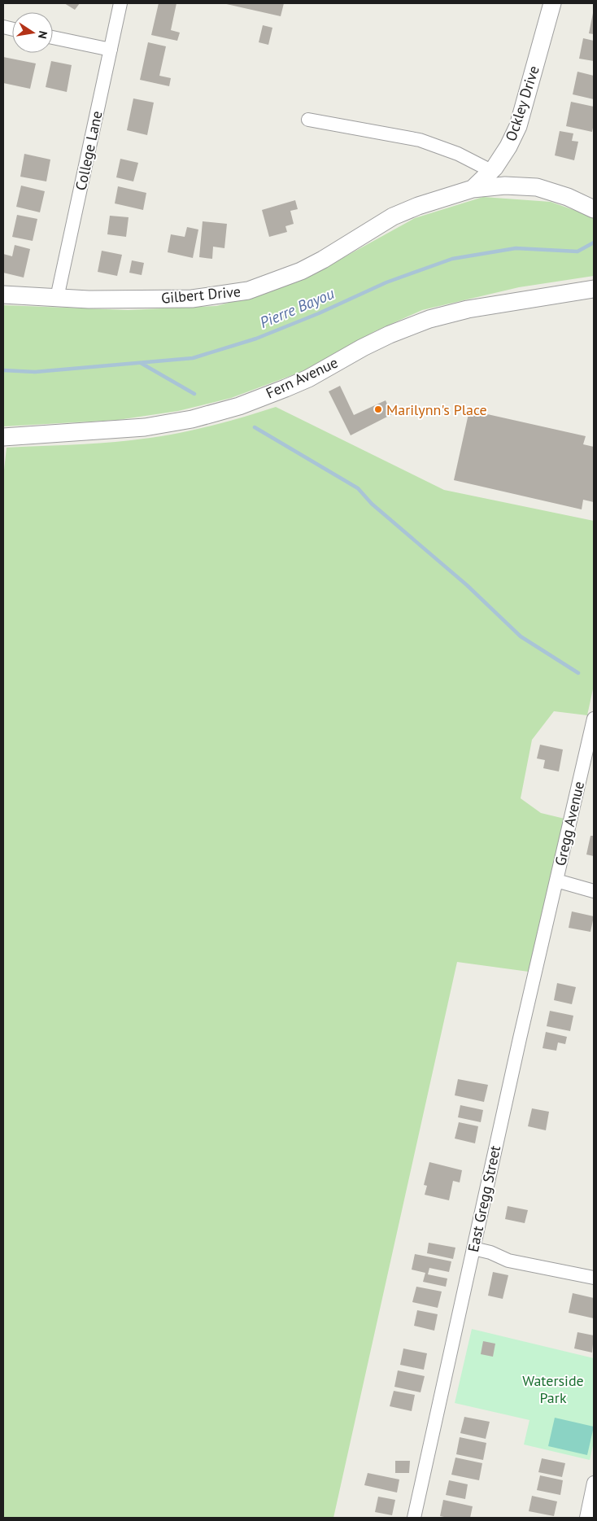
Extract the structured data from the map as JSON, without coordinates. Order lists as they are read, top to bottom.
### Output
{
  "streets": {
    "street": [
      "Ockley Drive",
      "College Lane",
      "Gilbert Drive",
      "Fern Avenue",
      "Gregg Avenue",
      "East Gregg Street"
    ]
  },
  "crossings": [
    ["Ockley Drive", "Gilbert Drive"],
    ["College Lane", "Gilbert Drive"],
    ["Gregg Avenue", "East Gregg Street"]
  ],
  "water": ["Pierre Bayou"],
  "parks": ["Waterside Park"],
  "places": ["Marilynn's Place"],
  "north": "right"
}
